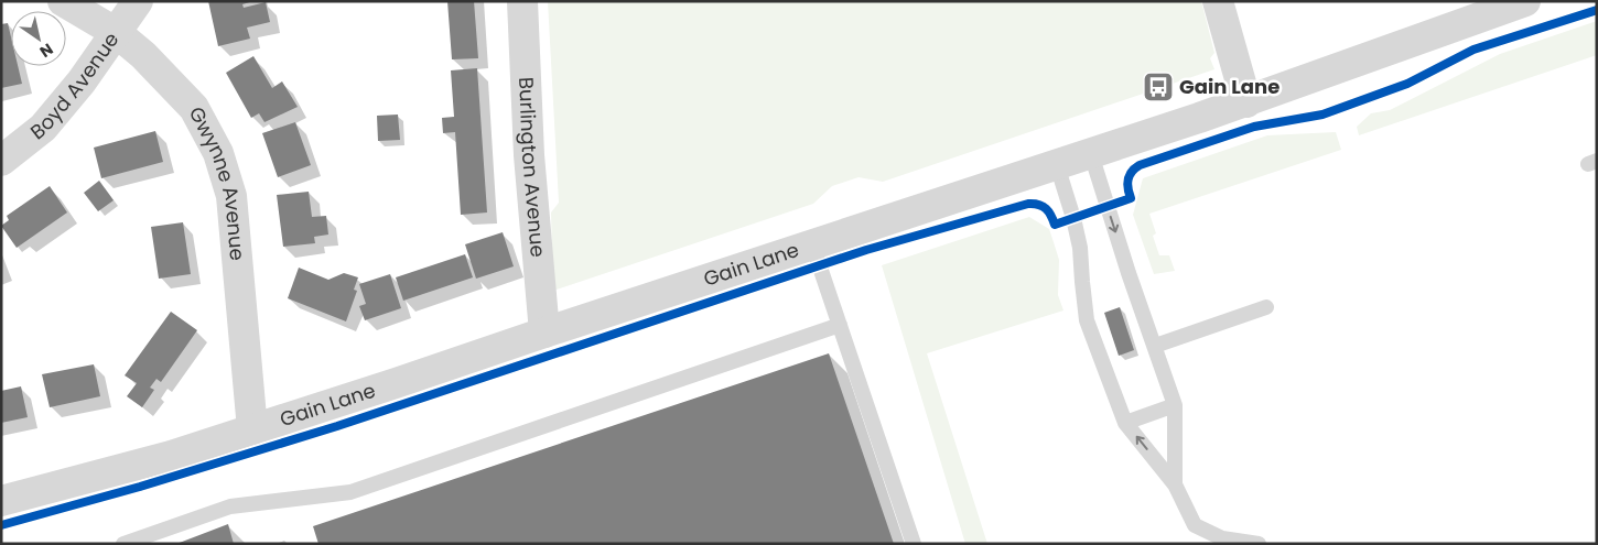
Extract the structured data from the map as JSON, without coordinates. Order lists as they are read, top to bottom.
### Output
{
  "streets": {
    "street": [
      "Boyd Avenue",
      "Burlington Avenue",
      "Gwynne Avenue",
      "Gain Lane"
    ]
  },
  "crossings": [
    ["Boyd Avenue", "Gwynne Avenue"],
    ["Burlington Avenue", "Gain Lane"],
    ["Gwynne Avenue", "Gain Lane"]
  ],
  "places": {
    "bus stop": ["Gain Lane"]
  },
  "north": "bottom right"
}
